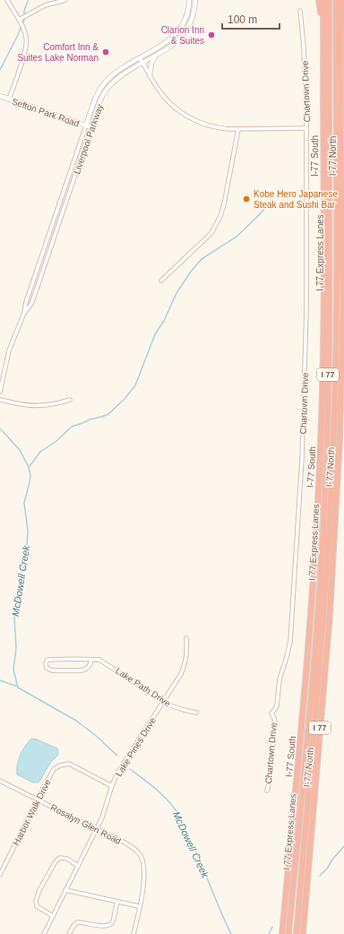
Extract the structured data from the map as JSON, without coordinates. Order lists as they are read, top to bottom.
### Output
{
  "streets": {
    "highway": [
      "I-77 South",
      "I-77 North",
      "I 77 Express Lanes",
      "I 77"
    ],
    "street": [
      "Chartown Drive",
      "Sefton Park Road",
      "Liverpool Parkway",
      "Lake Path Drive",
      "Lake Pines Drive",
      "Harbor Walk Drive",
      "Rosalyn Glen Road"
    ]
  },
  "crossings": [
    ["Sefton Park Road", "Liverpool Parkway"],
    ["Lake Path Drive", "Lake Pines Drive"],
    ["Lake Pines Drive", "Harbor Walk Drive"],
    ["Lake Pines Drive", "Rosalyn Glen Road"],
    ["Harbor Walk Drive", "Rosalyn Glen Road"]
  ],
  "water": ["McDowell Creek"],
  "places": ["Clarion Inn & Suites", "Comfort Inn & Suites Lake Norman", "Kobe Hero Japanese Steak and Sushi Bar"],
  "scale_bar": "100 m"
}
